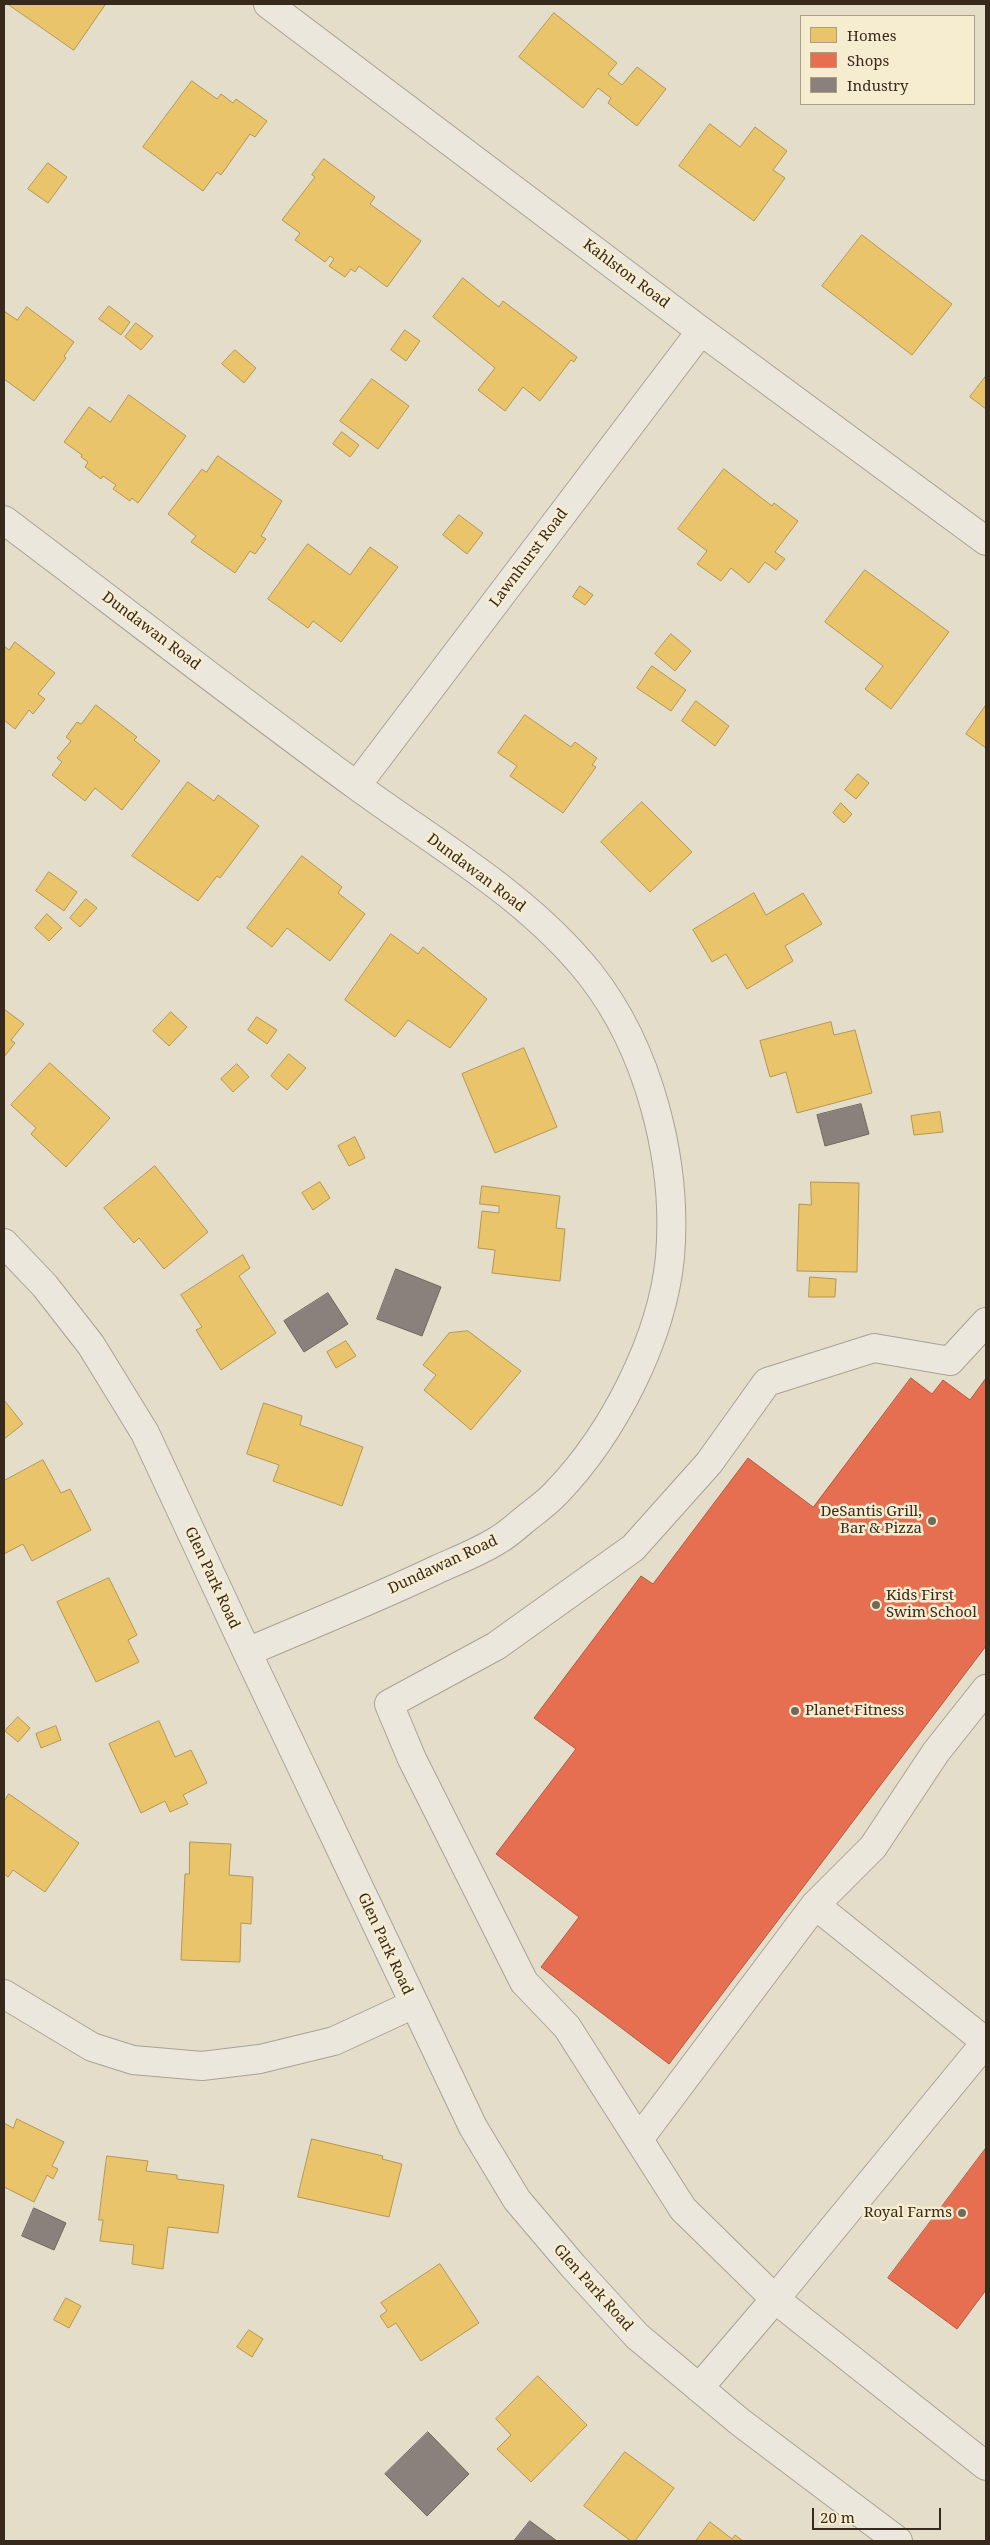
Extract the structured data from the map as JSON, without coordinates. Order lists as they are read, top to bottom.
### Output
{
  "streets": {
    "street": [
      "Kahlston Road",
      "Lawnhurst Road",
      "Dundawan Road",
      "Glen Park Road"
    ]
  },
  "crossings": [
    ["Kahlston Road", "Lawnhurst Road"],
    ["Lawnhurst Road", "Dundawan Road"],
    ["Dundawan Road", "Glen Park Road"]
  ],
  "places": [
    "DeSantis Grill, Bar & Pizza",
    "Kids First Swim School",
    "Planet Fitness",
    "Royal Farms"
  ],
  "legend": ["Homes", "Shops", "Industry"],
  "scale_bar": "20 m"
}
